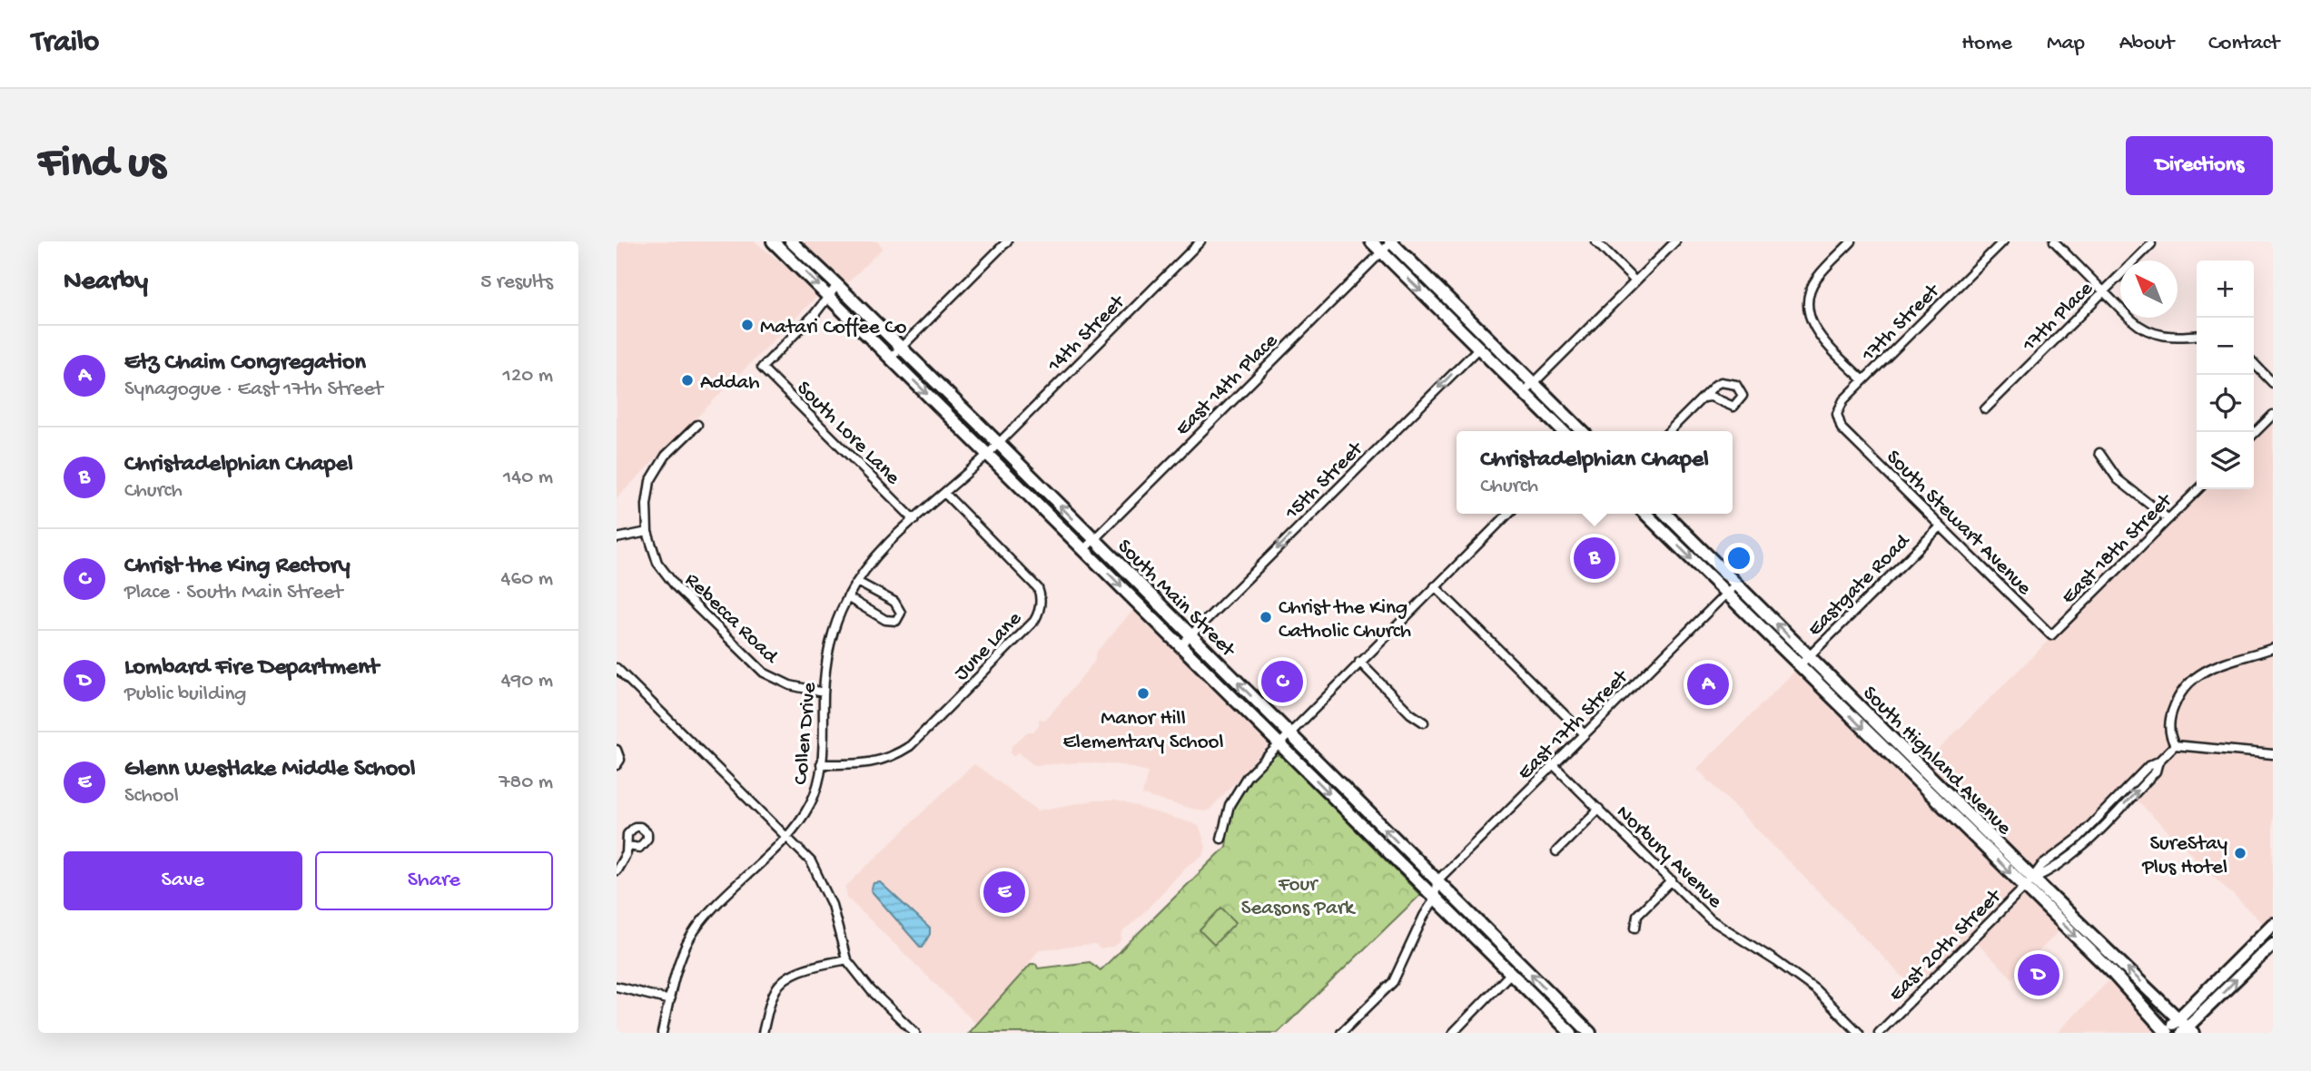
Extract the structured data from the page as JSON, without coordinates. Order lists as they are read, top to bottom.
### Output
{
  "streets": {
    "street": [
      "17th Place",
      "17th Street",
      "14th Street",
      "East 14th Place",
      "South Lore Lane",
      "15th Street",
      "South Stewart Avenue",
      "East 18th Street",
      "Eastgate Road",
      "South Main Street",
      "Rebecca Road",
      "June Lane",
      "East 17th Street",
      "Collen Drive",
      "South Highland Avenue",
      "Norbury Avenue",
      "East 20th Street"
    ]
  },
  "crossings": [
    ["17th Street", "South Stewart Avenue"],
    ["14th Street", "South Main Street"],
    ["14th Street", "Collen Drive"],
    ["East 14th Place", "South Main Street"],
    ["South Lore Lane", "South Main Street"],
    ["South Lore Lane", "Collen Drive"],
    ["15th Street", "South Main Street"],
    ["South Stewart Avenue", "East 18th Street"],
    ["South Stewart Avenue", "Eastgate Road"],
    ["Eastgate Road", "South Highland Avenue"],
    ["South Main Street", "East 17th Street"],
    ["South Main Street", "Collen Drive"],
    ["Rebecca Road", "Collen Drive"],
    ["June Lane", "Collen Drive"],
    ["East 17th Street", "South Highland Avenue"],
    ["East 17th Street", "Norbury Avenue"],
    ["South Highland Avenue", "East 20th Street"]
  ],
  "one_way": ["15th Street"],
  "parks": ["Four Seasons Park"],
  "places": [
    "Matari Coffee Co",
    "Addah",
    "Christ the King Catholic Church",
    "Manor Hill Elementary School",
    "SureStay Plus Hotel"
  ],
  "north": "top left",
  "page": {
    "header": "Trailo",
    "nav": [
      "Home",
      "Map",
      "About",
      "Contact"
    ],
    "buttons": [
      "Directions",
      ["Save", "Share"]
    ],
    "title": "Find us",
    "heading": ["Nearby", "5 results"],
    "map_buttons": ["+", "−"],
    "list": [
      {
        "mark": "A",
        "name": "Etz Chaim Congregation",
        "note": "Synagogue · East 17th Street",
        "value": "120 m"
      },
      {
        "mark": "B",
        "name": "Christadelphian Chapel",
        "note": "Church",
        "value": "140 m"
      },
      {
        "mark": "C",
        "name": "Christ the King Rectory",
        "note": "Place · South Main Street",
        "value": "460 m"
      },
      {
        "mark": "D",
        "name": "Lombard Fire Department",
        "note": "Public building",
        "value": "490 m"
      },
      {
        "mark": "E",
        "name": "Glenn Westlake Middle School",
        "note": "School",
        "value": "780 m"
      }
    ],
    "popup": ["Christadelphian Chapel", "Church"],
    "pins": [
      "B",
      "C",
      "A",
      "E",
      "D"
    ]
  }
}
